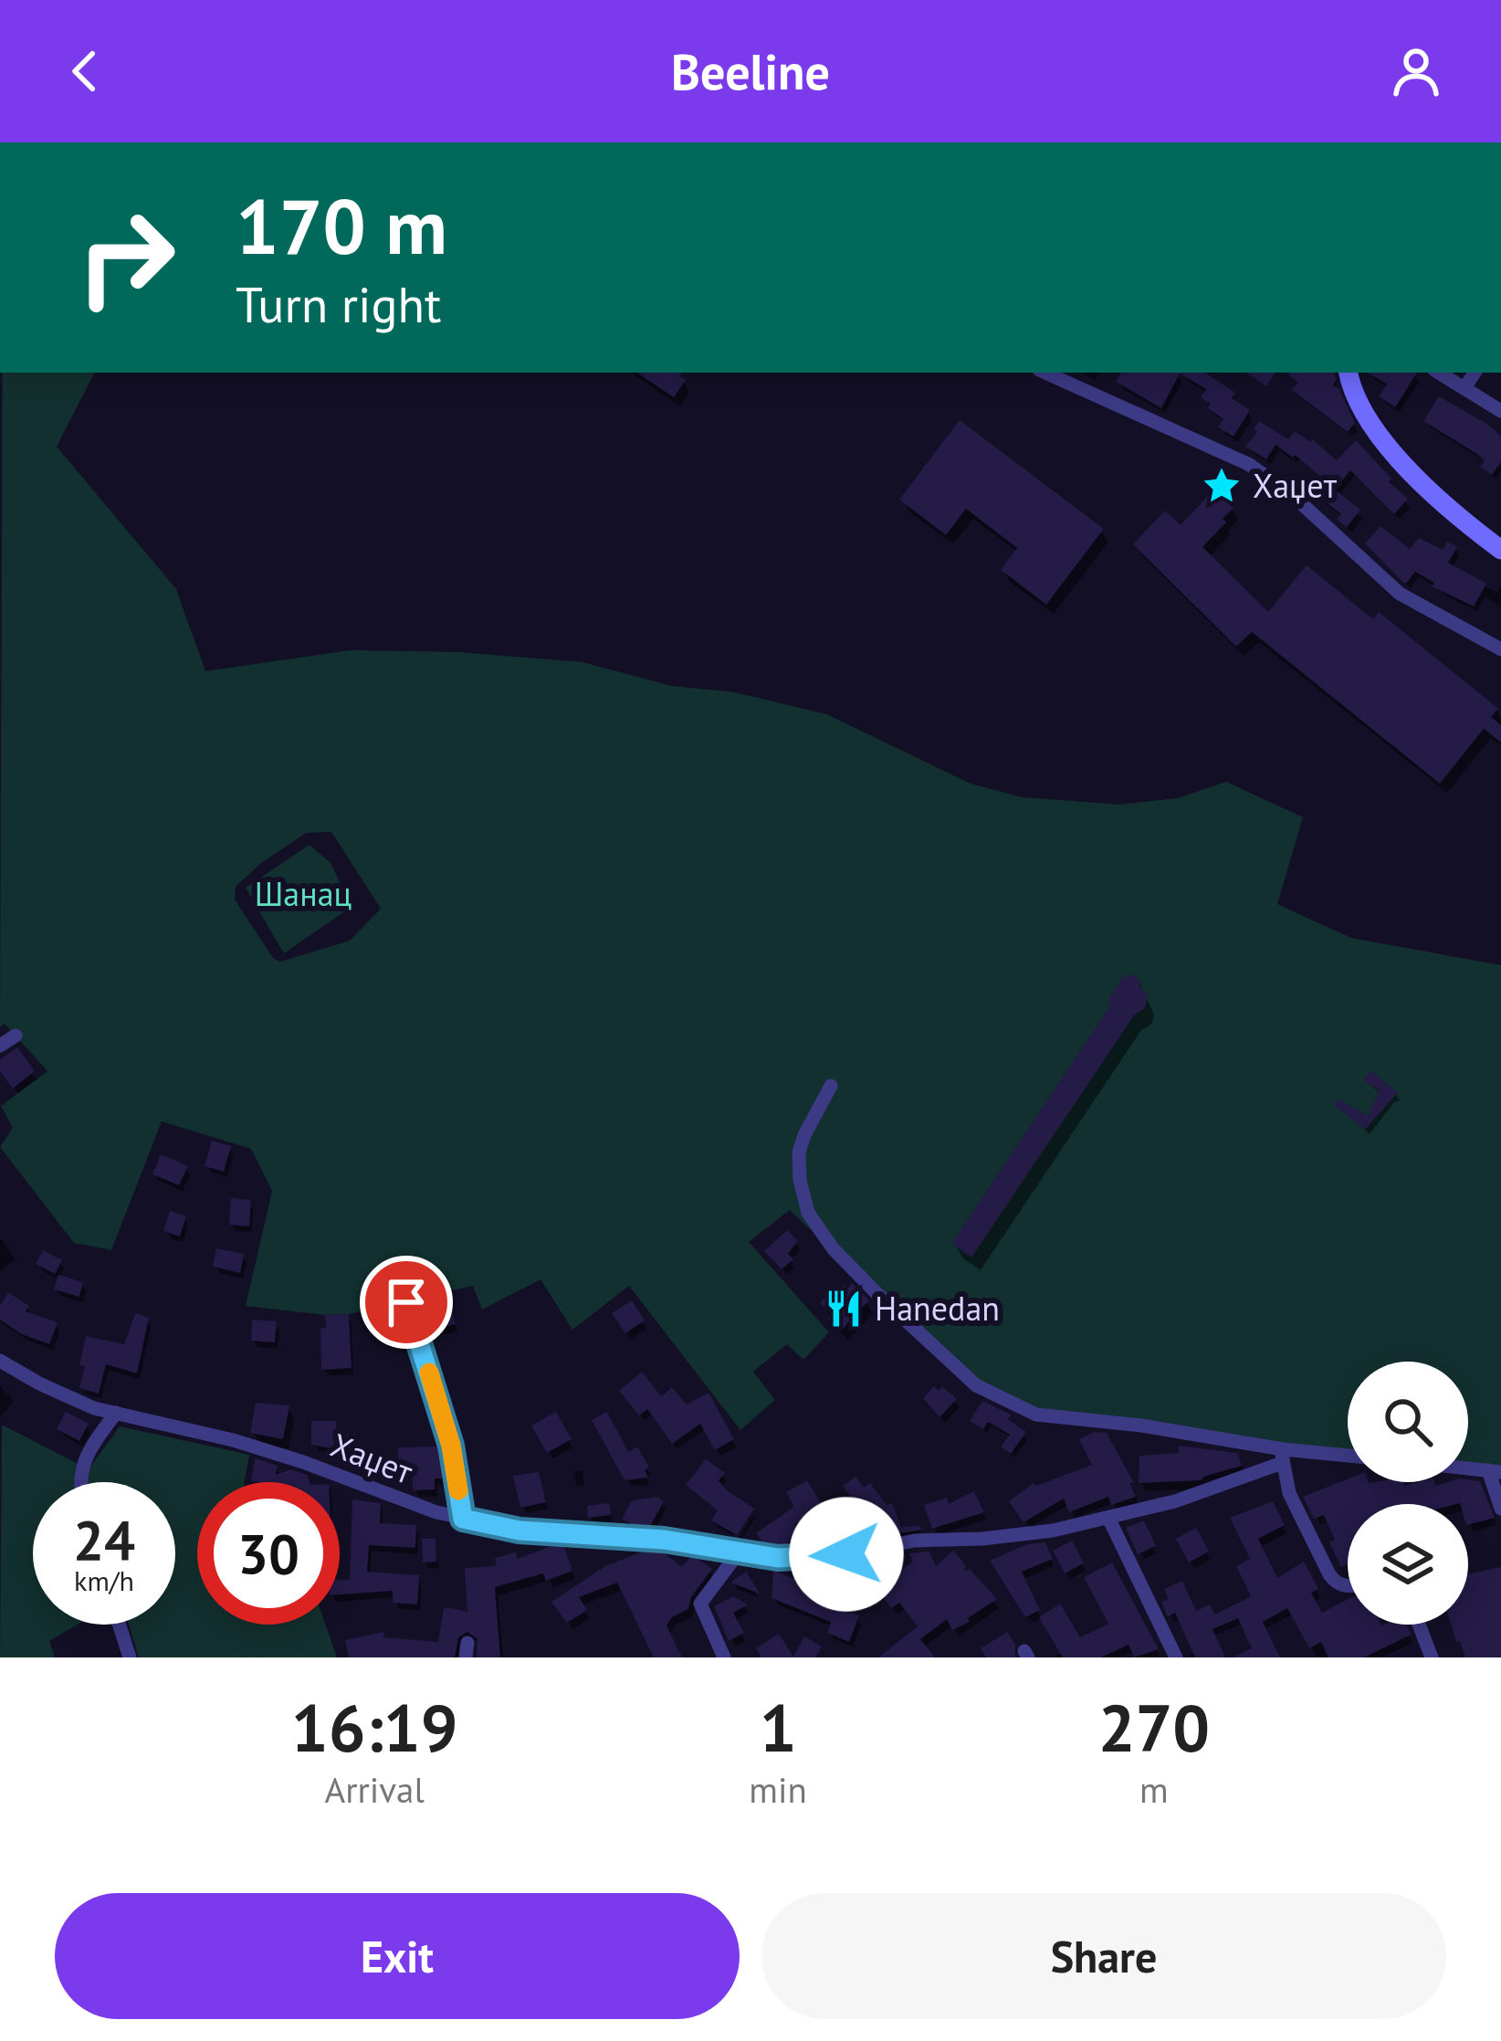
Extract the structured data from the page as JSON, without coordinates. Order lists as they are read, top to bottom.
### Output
{
  "streets": {
    "street": ["Хаџет"]
  },
  "parks": ["Шанац"],
  "places": {
    "place": ["Хаџет"],
    "restaurant": ["Hanedan"]
  },
  "page": {
    "header": "Beeline",
    "turn": ["170 m", "Turn right"],
    "speed": "24 km/h",
    "limit": "30",
    "eta": [
      "16:19",
      "Arrival",
      "1",
      "min",
      "270",
      "m"
    ],
    "buttons": ["Exit", "Share"]
  }
}
